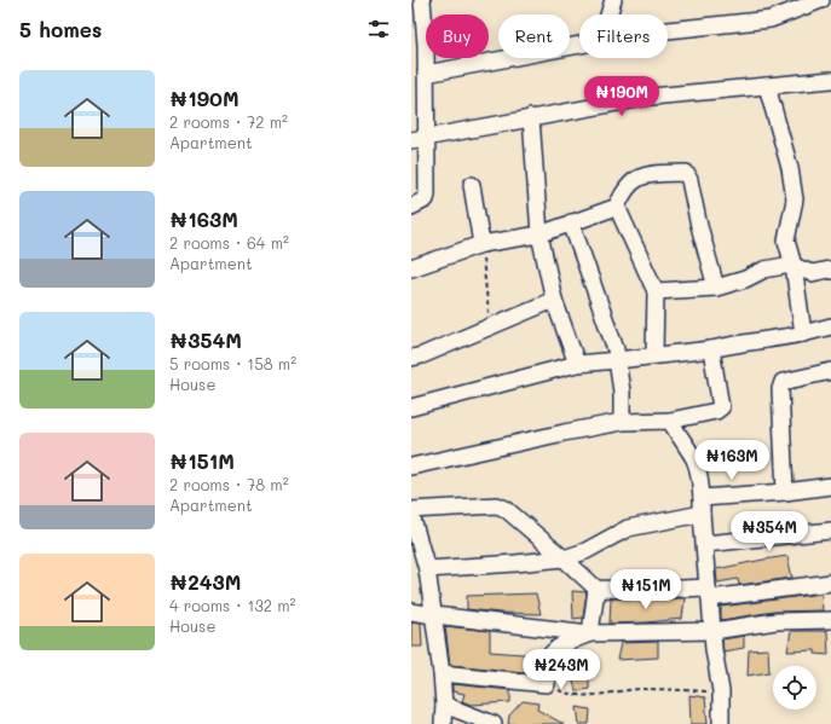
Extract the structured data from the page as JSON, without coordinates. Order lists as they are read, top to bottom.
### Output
{
  "page": {
    "heading": "5 homes",
    "chip": ["Buy", "Rent", "Filters"],
    "list": [
      {
        "name": "₦190M",
        "note": "2 rooms · 72 m² · Apartment"
      },
      {
        "name": "₦163M",
        "note": "2 rooms · 64 m² · Apartment"
      },
      {
        "name": "₦354M",
        "note": "5 rooms · 158 m² · House"
      },
      {
        "name": "₦151M",
        "note": "2 rooms · 78 m² · Apartment"
      },
      {
        "name": "₦243M",
        "note": "4 rooms · 132 m² · House"
      }
    ],
    "price": [
      "₦190M",
      "₦163M",
      "₦354M",
      "₦151M",
      "₦243M"
    ]
  }
}
